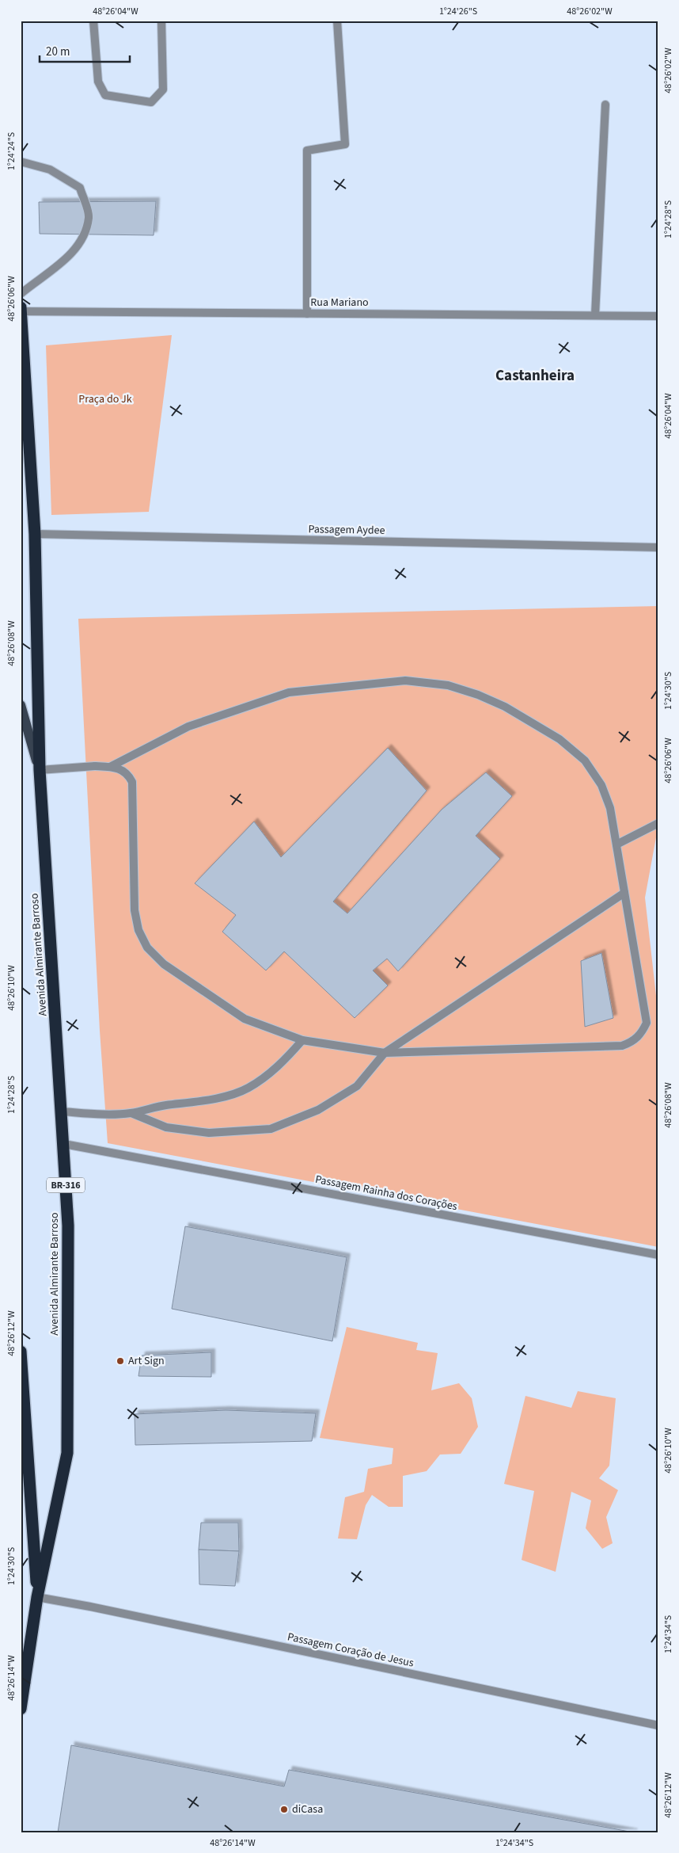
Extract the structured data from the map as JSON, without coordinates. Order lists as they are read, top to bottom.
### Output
{
  "streets": {
    "highway": ["Avenida Almirante Barroso", "BR-316"],
    "street": [
      "Rua Mariano",
      "Passagem Aydee",
      "Passagem Rainha dos Corações",
      "Passagem Coração de Jesus"
    ]
  },
  "crossings": [
    ["Rua Mariano", "Avenida Almirante Barroso"],
    ["Passagem Aydee", "Avenida Almirante Barroso"],
    ["Avenida Almirante Barroso", "Passagem Rainha dos Corações"],
    ["Avenida Almirante Barroso", "Passagem Coração de Jesus"]
  ],
  "districts": ["Castanheira"],
  "parks": ["Praça do Jk"],
  "places": ["Art Sign", "diCasa"],
  "scale_bar": "20 m",
  "coordinates": [
    "48°26'04\"W",
    "1°24'26\"S",
    "48°26'02\"W",
    "1°24'24\"S",
    "1°24'28\"S",
    "48°26'06\"W",
    "48°26'08\"W",
    "1°24'30\"S",
    "48°26'10\"W",
    "48°26'12\"W",
    "1°24'34\"S",
    "48°26'14\"W"
  ]
}
